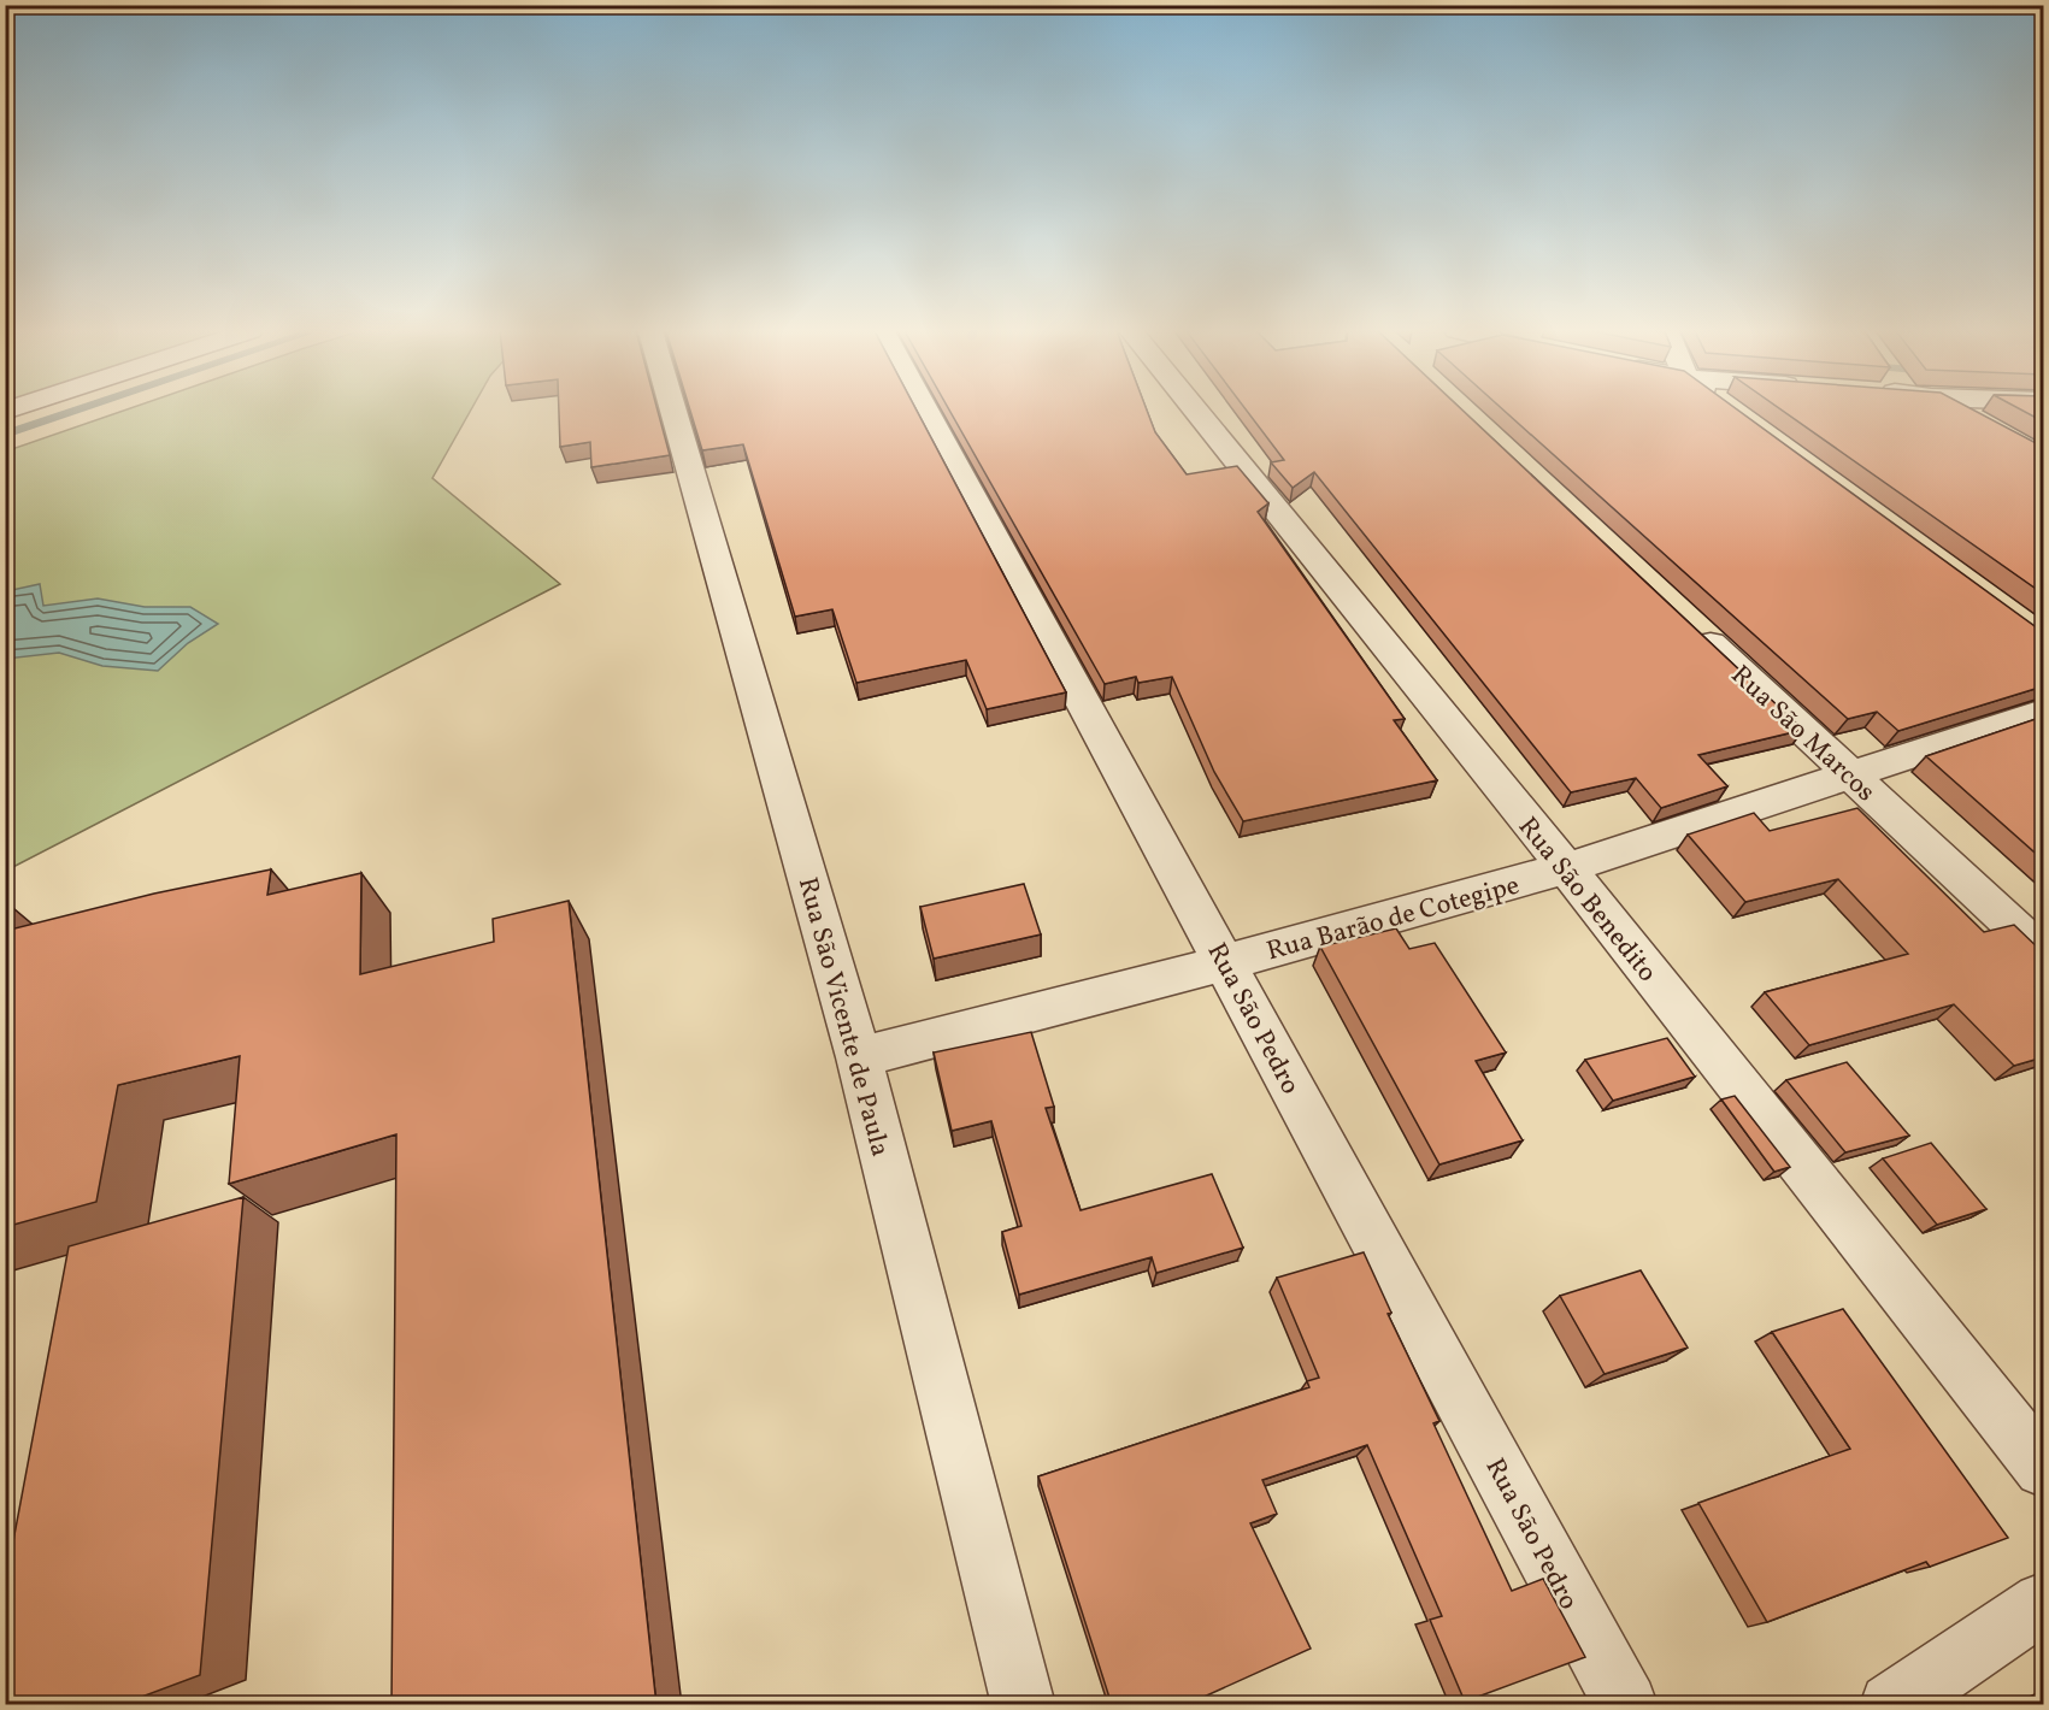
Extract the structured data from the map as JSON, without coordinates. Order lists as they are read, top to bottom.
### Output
{
  "streets": {
    "street": [
      "Rua São Marcos",
      "Rua São Benedito",
      "Rua Barão de Cotegipe",
      "Rua São Vicente de Paula",
      "Rua São Pedro"
    ]
  },
  "crossings": [
    ["Rua São Marcos", "Rua Barão de Cotegipe"],
    ["Rua São Benedito", "Rua Barão de Cotegipe"],
    ["Rua Barão de Cotegipe", "Rua São Vicente de Paula"],
    ["Rua Barão de Cotegipe", "Rua São Pedro"]
  ]
}
